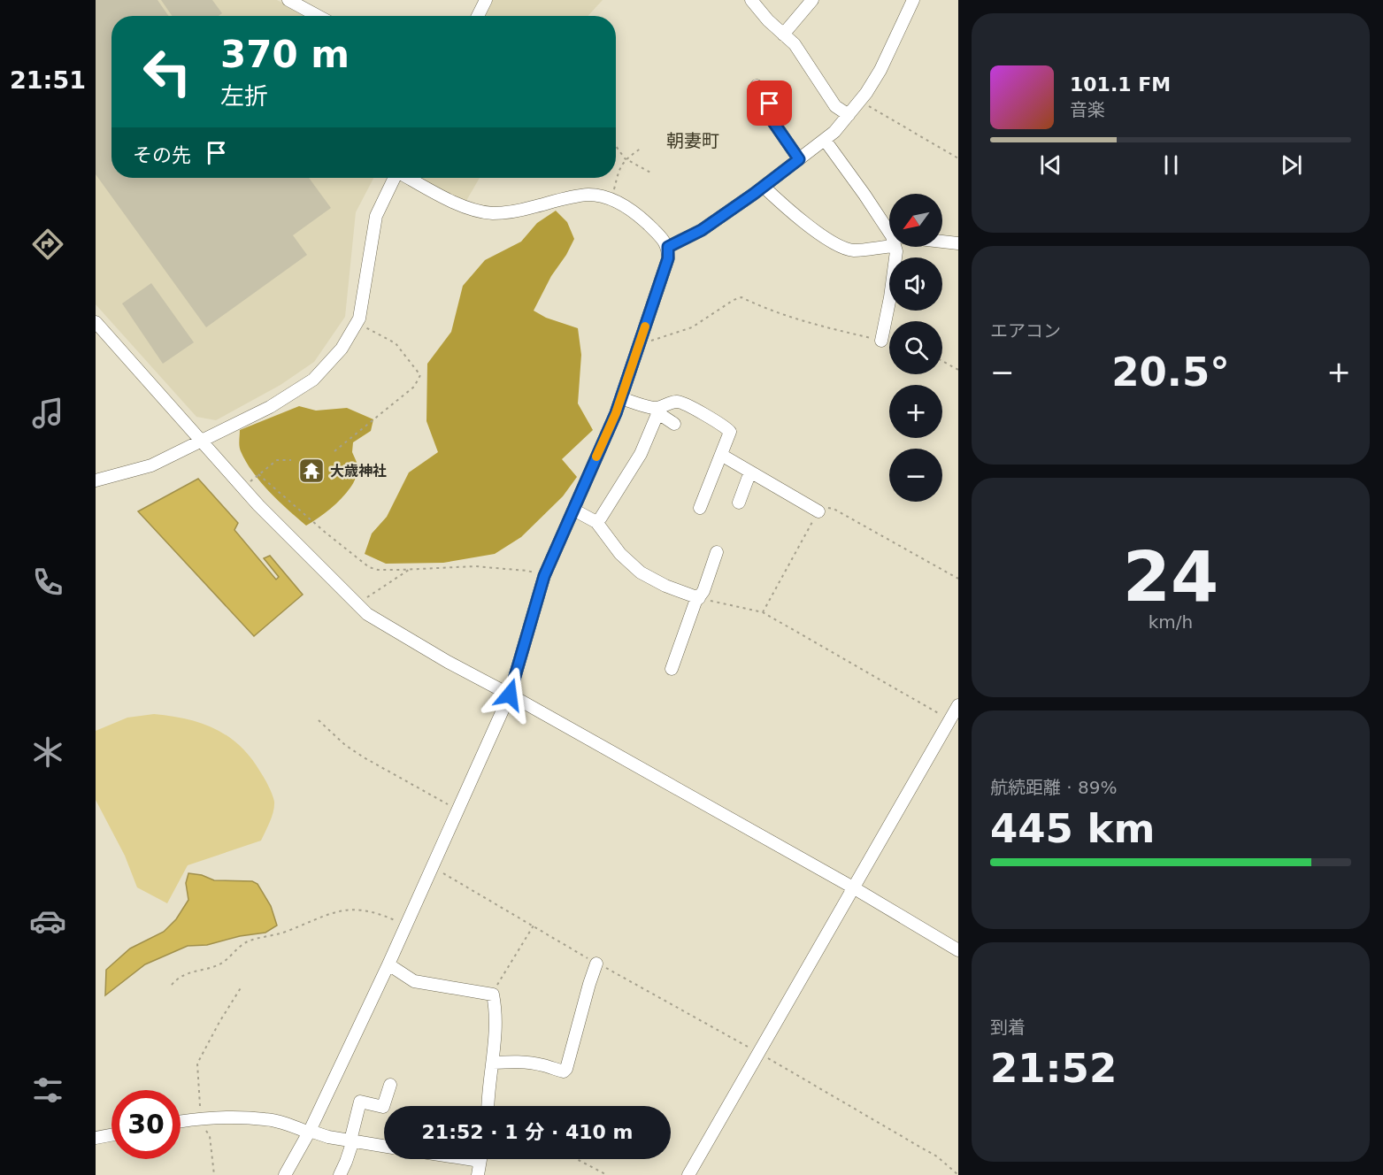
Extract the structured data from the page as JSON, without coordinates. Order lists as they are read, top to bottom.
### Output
{
  "districts": ["朝妻町"],
  "places": {
    "temple": ["大歳神社"]
  },
  "north": "bottom left",
  "page": {
    "tabs": "21:51",
    "turn": ["370 m", "左折"],
    "song": ["101.1 FM", "音楽"],
    "then": "その先",
    "map_buttons": ["+", "−"],
    "tile": [
      "エアコン",
      ["24", "km/h"],
      ["航続距離 · 89%", "445 km"],
      ["到着", "21:52"]
    ],
    "heat": ["−", "20.5°", "+"],
    "limit": "30",
    "trip": "21:52 · 1 分 · 410 m"
  }
}
